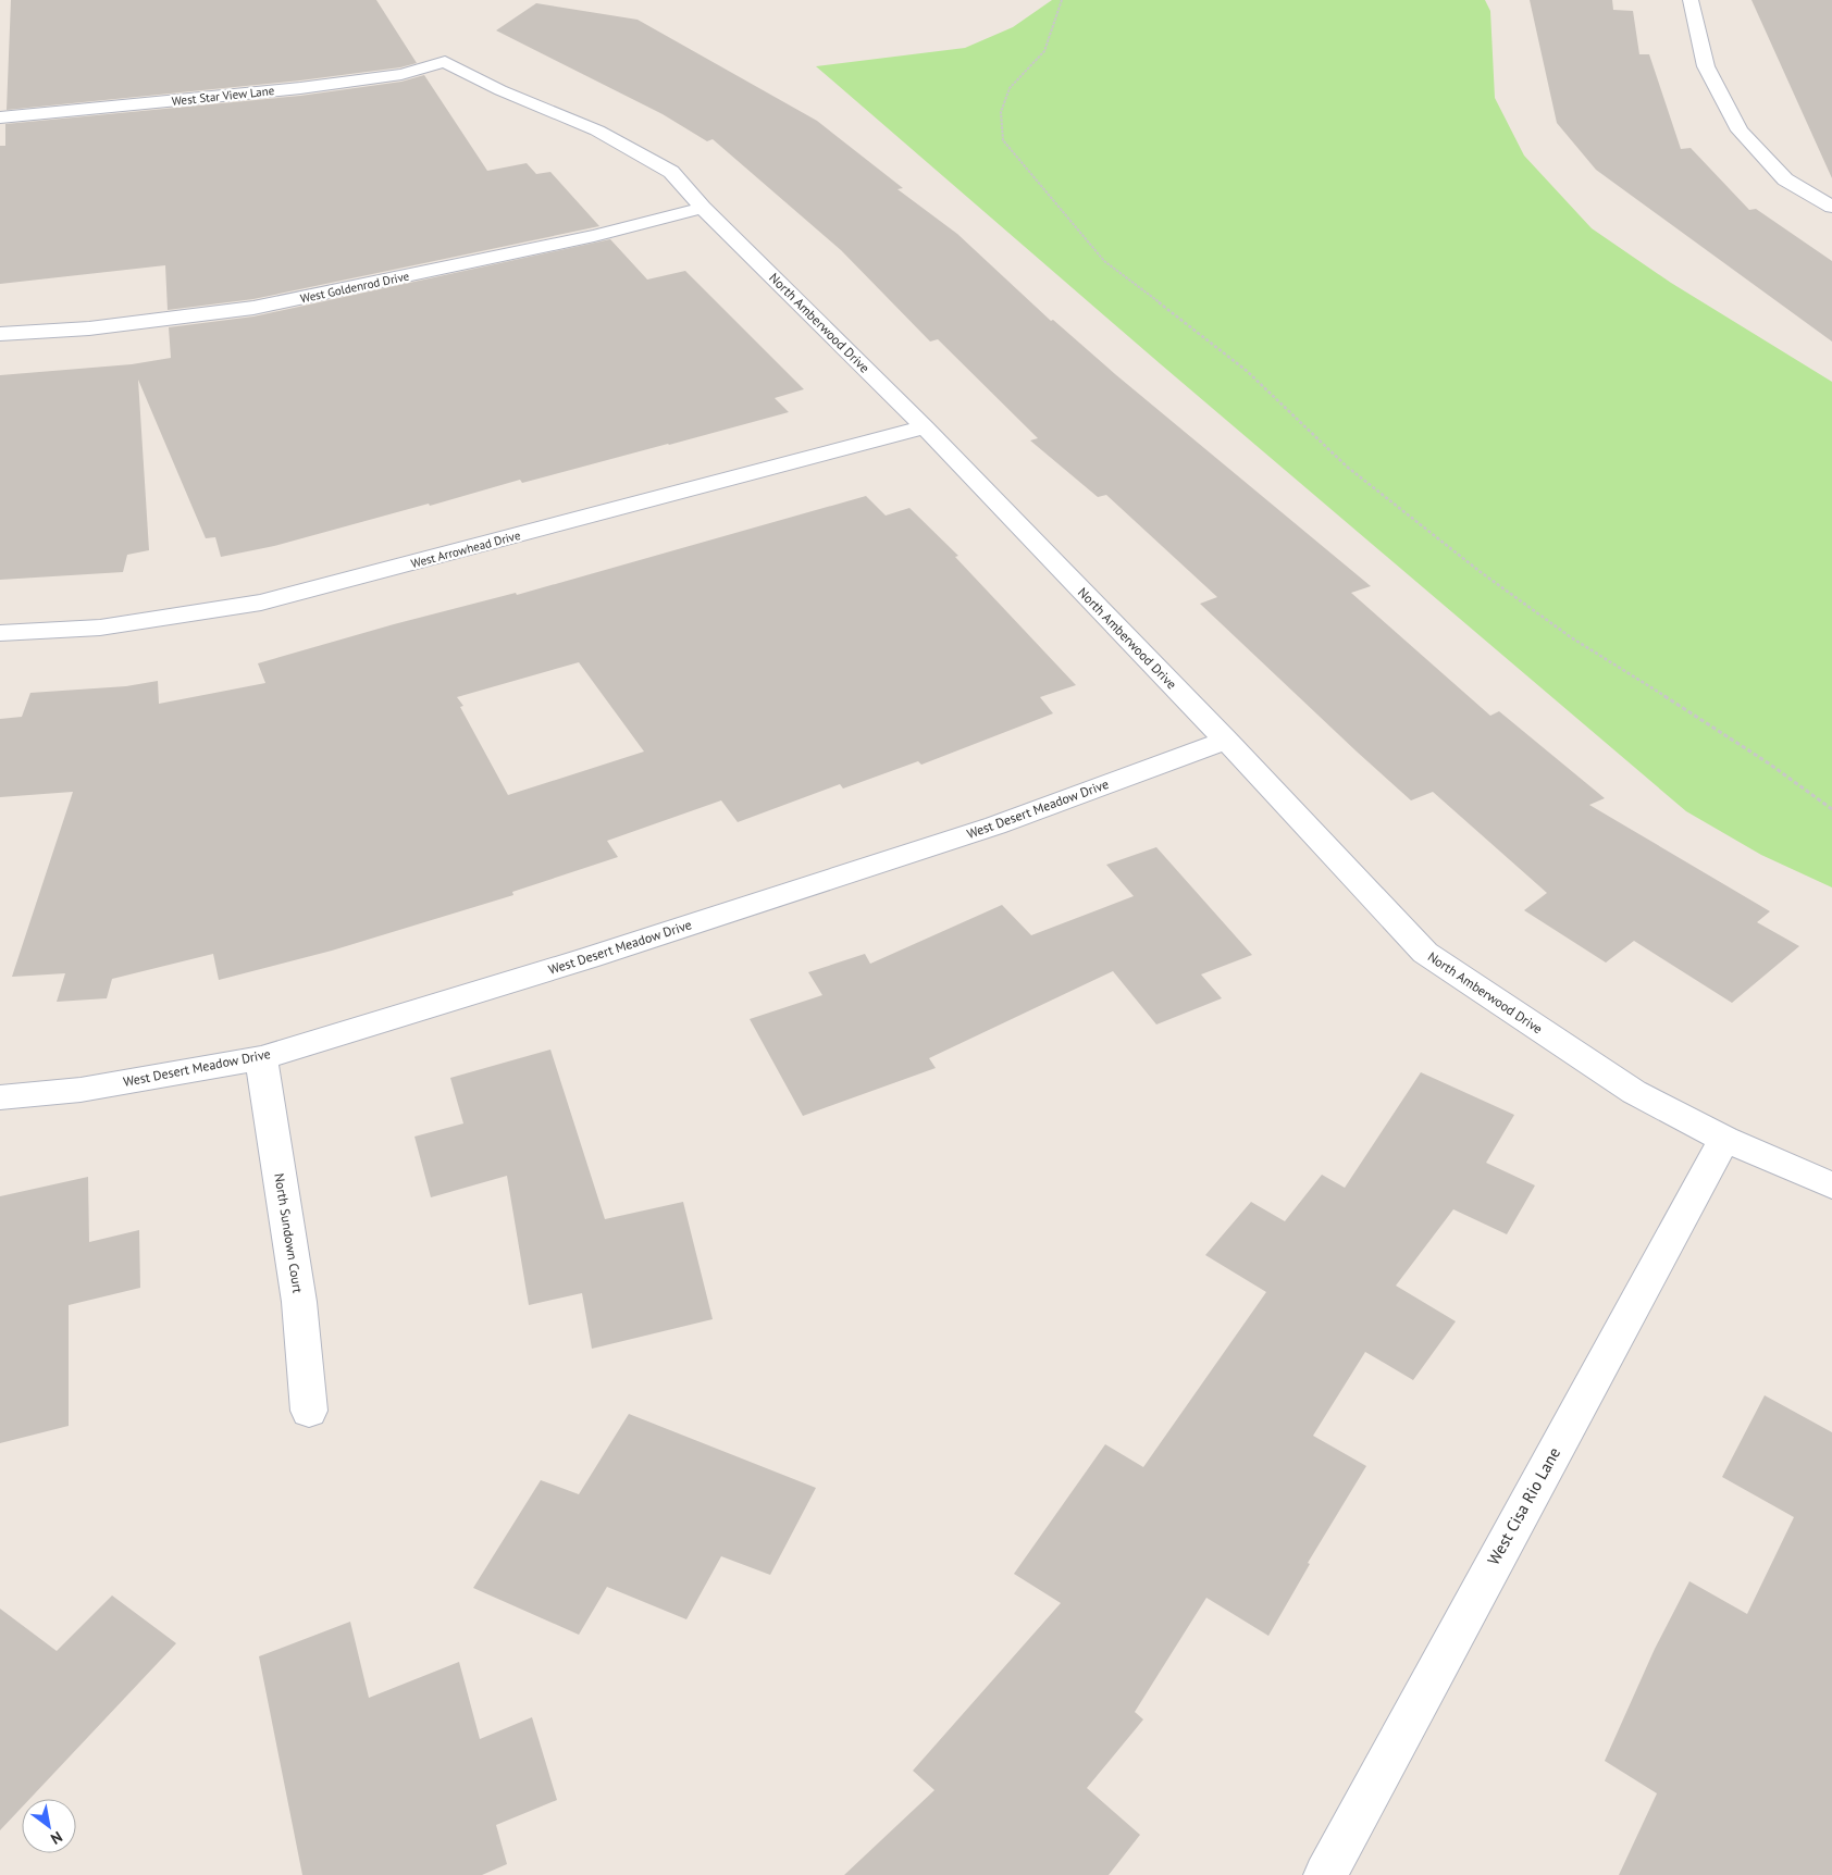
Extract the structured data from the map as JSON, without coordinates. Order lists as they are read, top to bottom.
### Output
{
  "streets": {
    "street": [
      "West Star View Lane",
      "West Goldenrod Drive",
      "North Amberwood Drive",
      "West Arrowhead Drive",
      "West Desert Meadow Drive",
      "North Sundown Court",
      "West Cisa Rio Lane"
    ]
  },
  "crossings": [
    ["West Star View Lane", "North Amberwood Drive"],
    ["West Goldenrod Drive", "North Amberwood Drive"],
    ["North Amberwood Drive", "West Arrowhead Drive"],
    ["North Amberwood Drive", "West Desert Meadow Drive"],
    ["North Amberwood Drive", "West Cisa Rio Lane"],
    ["West Desert Meadow Drive", "North Sundown Court"]
  ],
  "north": "bottom right"
}
